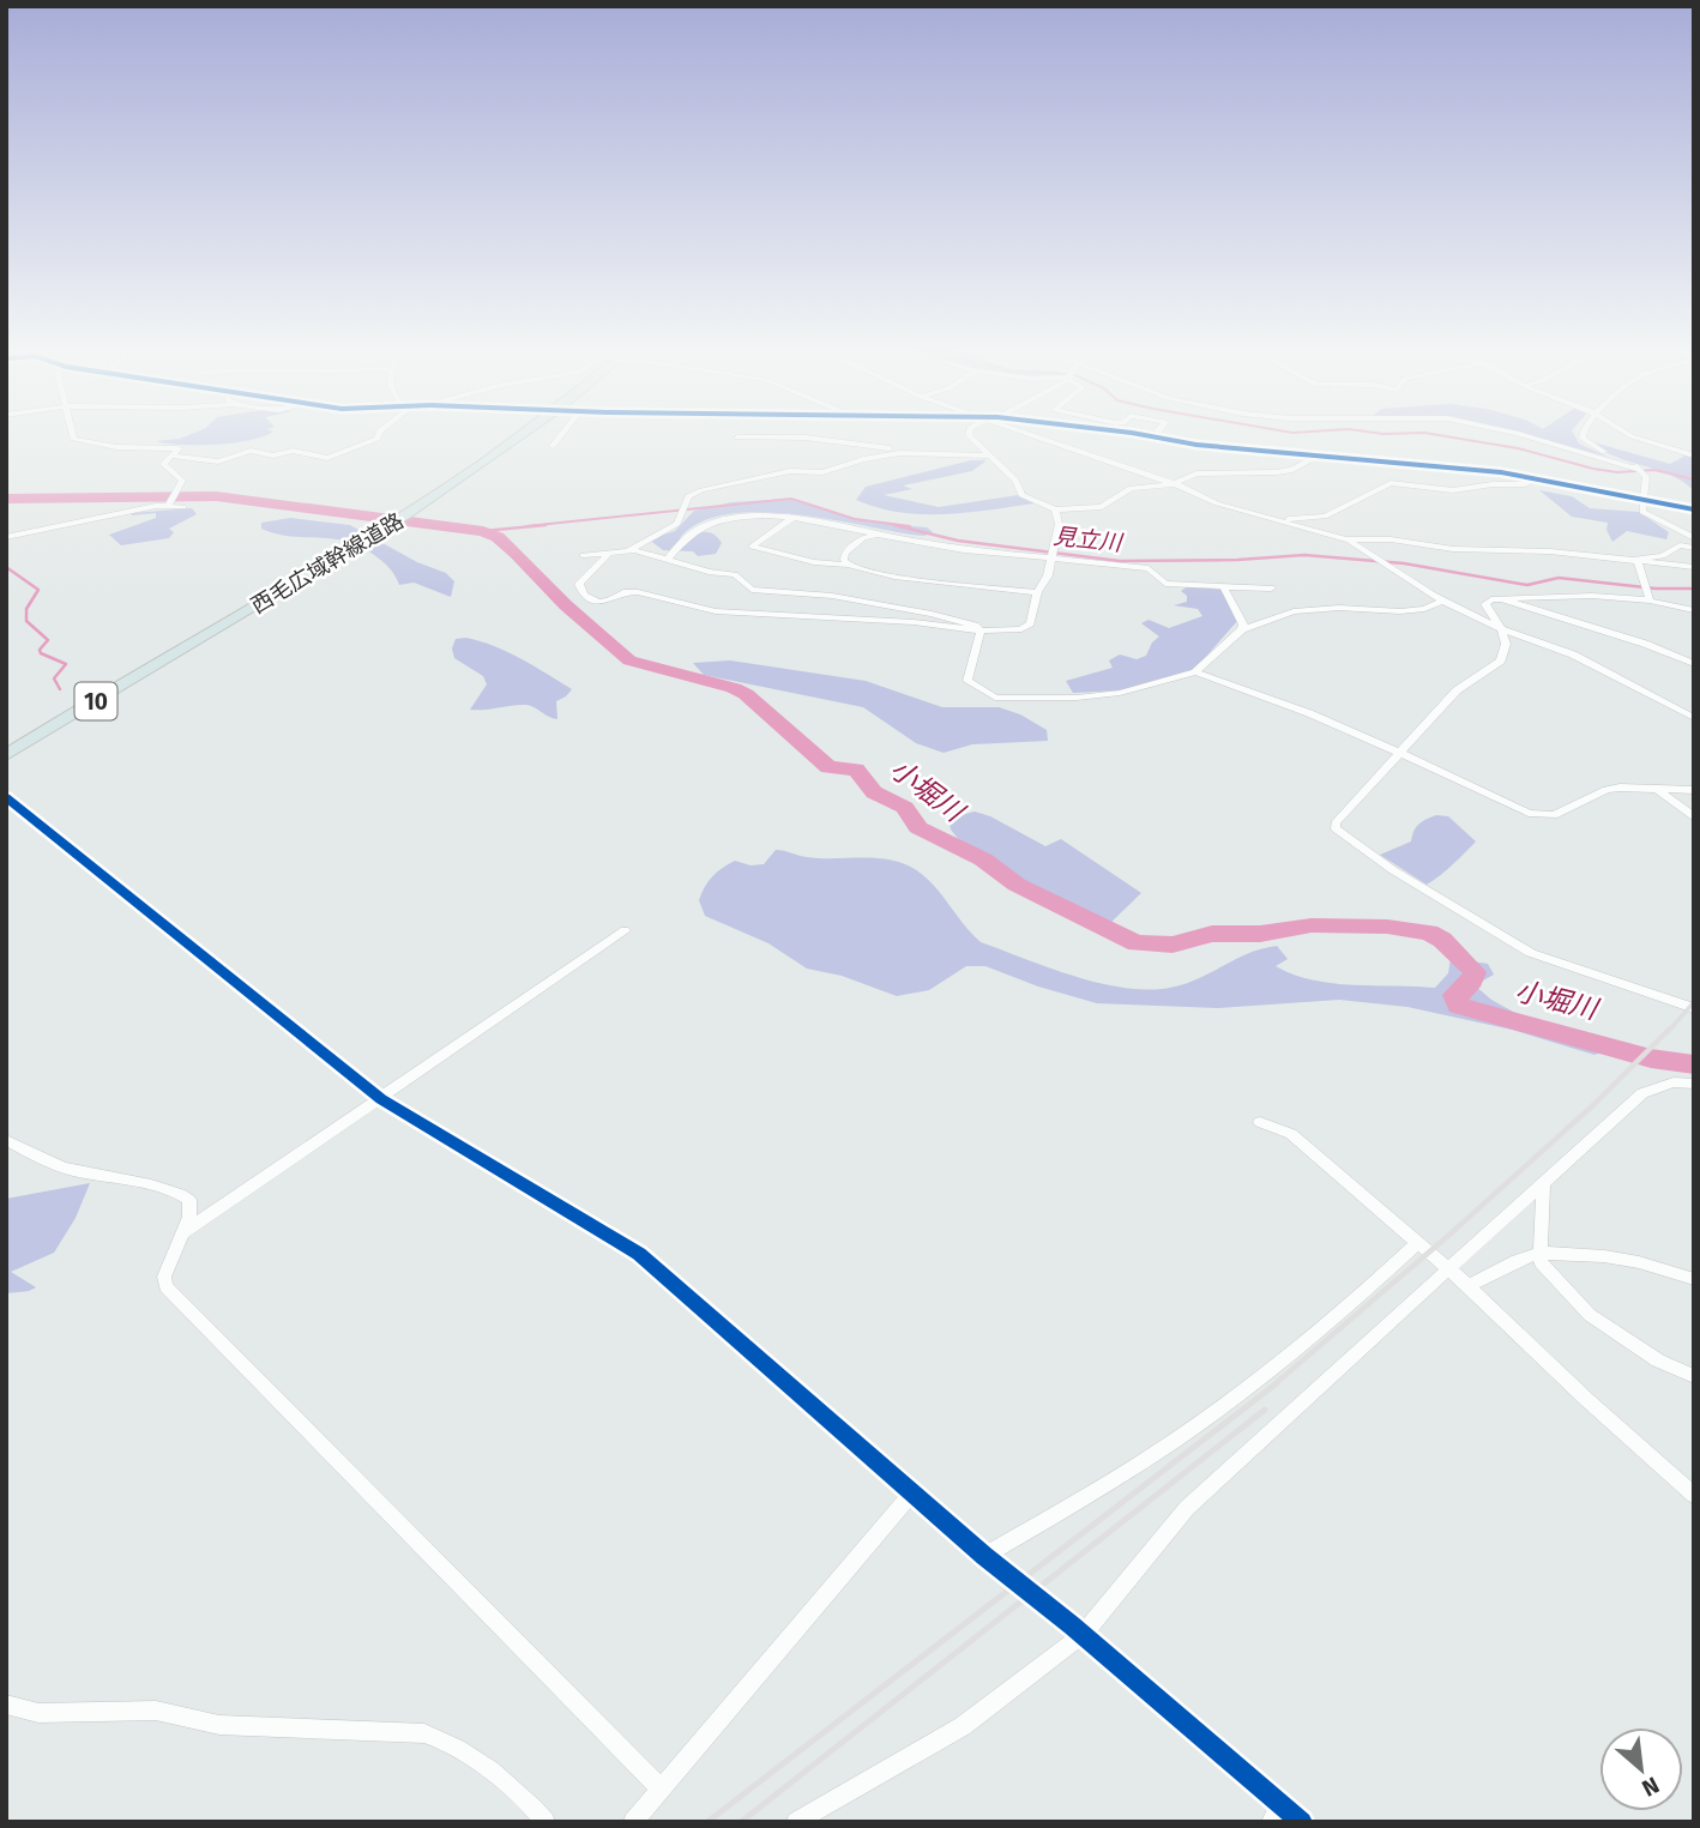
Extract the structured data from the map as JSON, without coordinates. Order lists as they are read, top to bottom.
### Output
{
  "streets": {
    "main road": ["西毛広域幹線道路", "10"]
  },
  "water": ["見立川", "小堀川"],
  "north": "bottom right"
}
